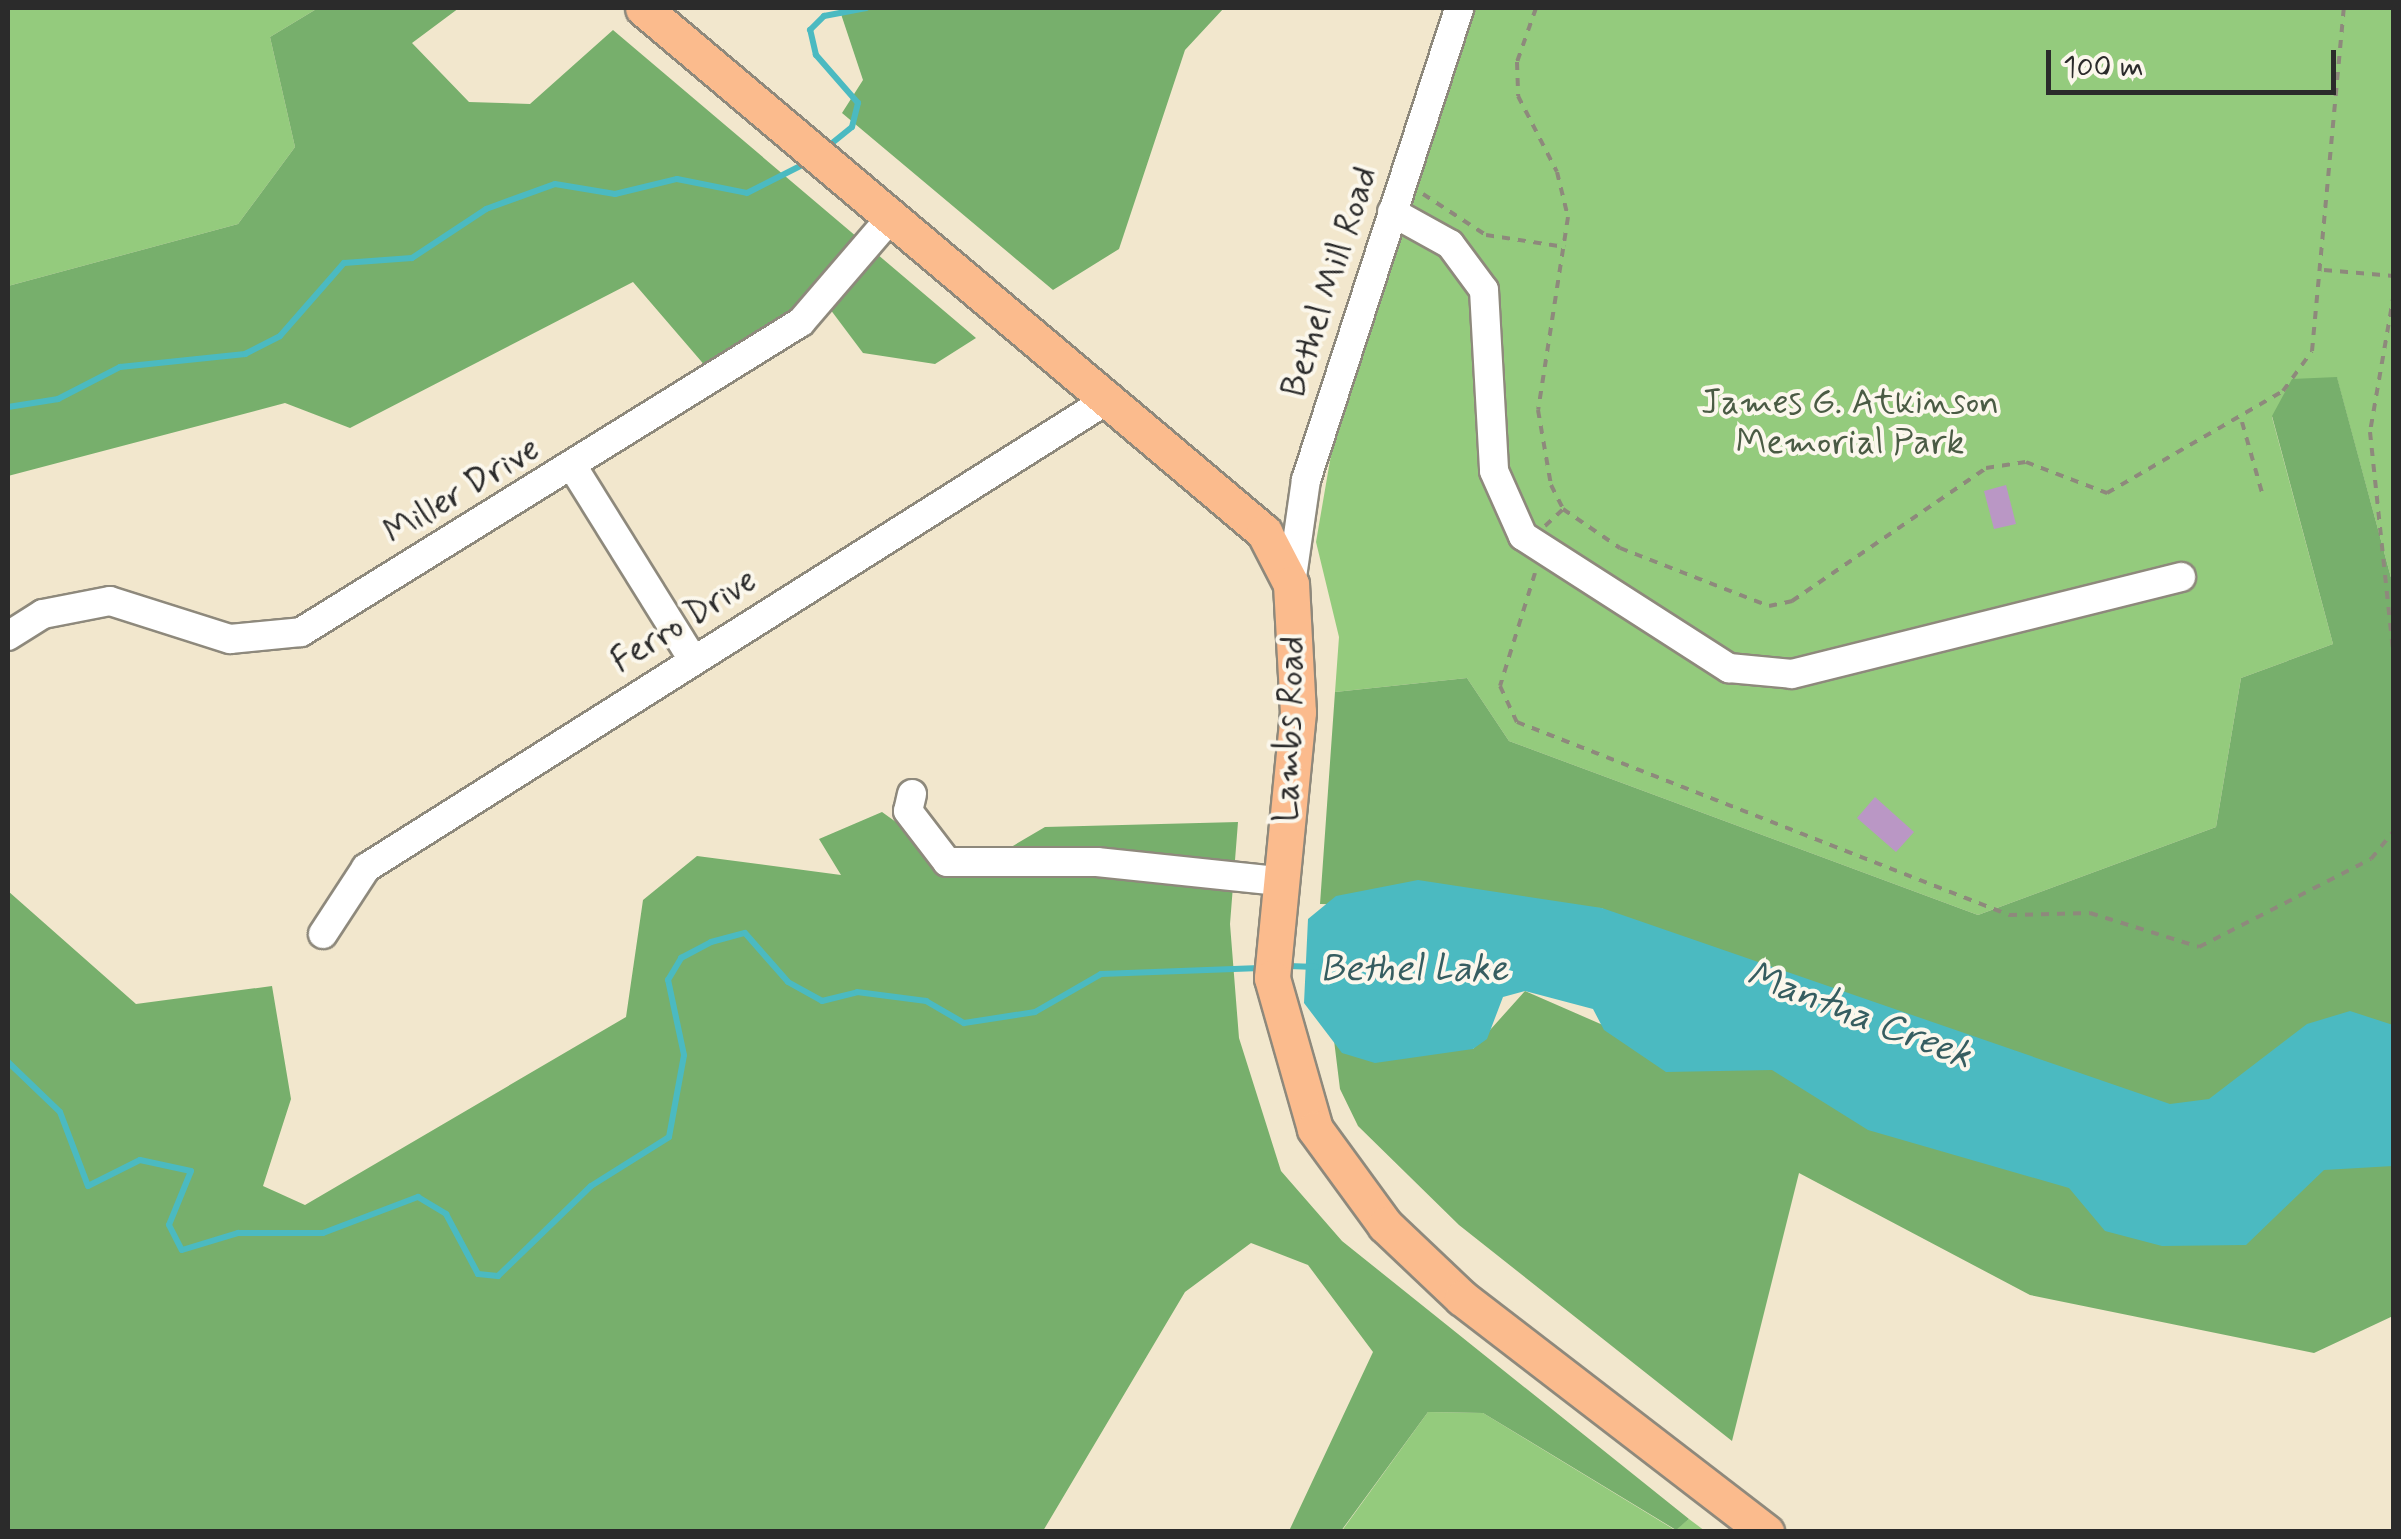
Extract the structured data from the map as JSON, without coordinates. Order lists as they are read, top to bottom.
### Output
{
  "streets": {
    "main road": ["Lambs Road"],
    "street": ["Bethel Mill Road", "Miller Drive", "Ferro Drive"]
  },
  "crossings": [
    ["Bethel Mill Road", "Lambs Road"],
    ["Miller Drive", "Lambs Road"],
    ["Ferro Drive", "Lambs Road"]
  ],
  "water": ["Bethel Lake", "Mantua Creek"],
  "parks": ["James G. Atkinson Memorial Park"],
  "scale_bar": "100 m"
}
